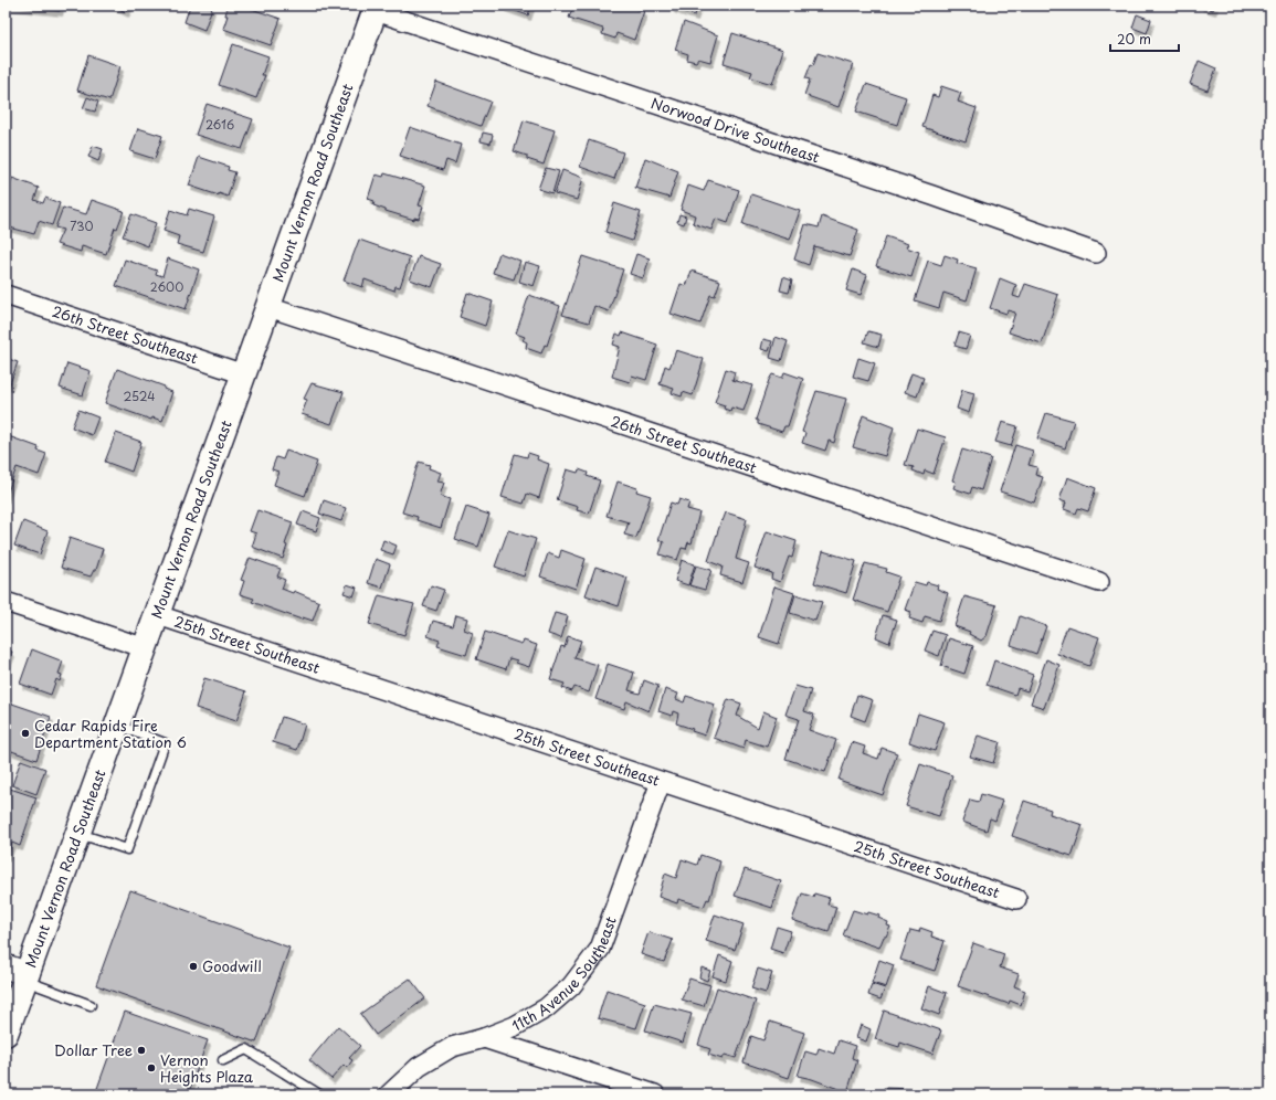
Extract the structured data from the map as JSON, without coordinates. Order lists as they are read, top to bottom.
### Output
{
  "streets": {
    "main road": ["Mount Vernon Road Southeast"],
    "street": [
      "Norwood Drive Southeast",
      "26th Street Southeast",
      "25th Street Southeast",
      "11th Avenue Southeast"
    ]
  },
  "crossings": [
    ["Norwood Drive Southeast", "Mount Vernon Road Southeast"],
    ["Mount Vernon Road Southeast", "26th Street Southeast"],
    ["Mount Vernon Road Southeast", "25th Street Southeast"],
    ["25th Street Southeast", "11th Avenue Southeast"]
  ],
  "places": [
    "Cedar Rapids Fire Department Station 6",
    "Goodwill",
    "Dollar Tree",
    "Vernon Heights Plaza"
  ],
  "house_numbers": [
    "2616",
    "730",
    "2600",
    "2524"
  ],
  "scale_bar": "20 m"
}
